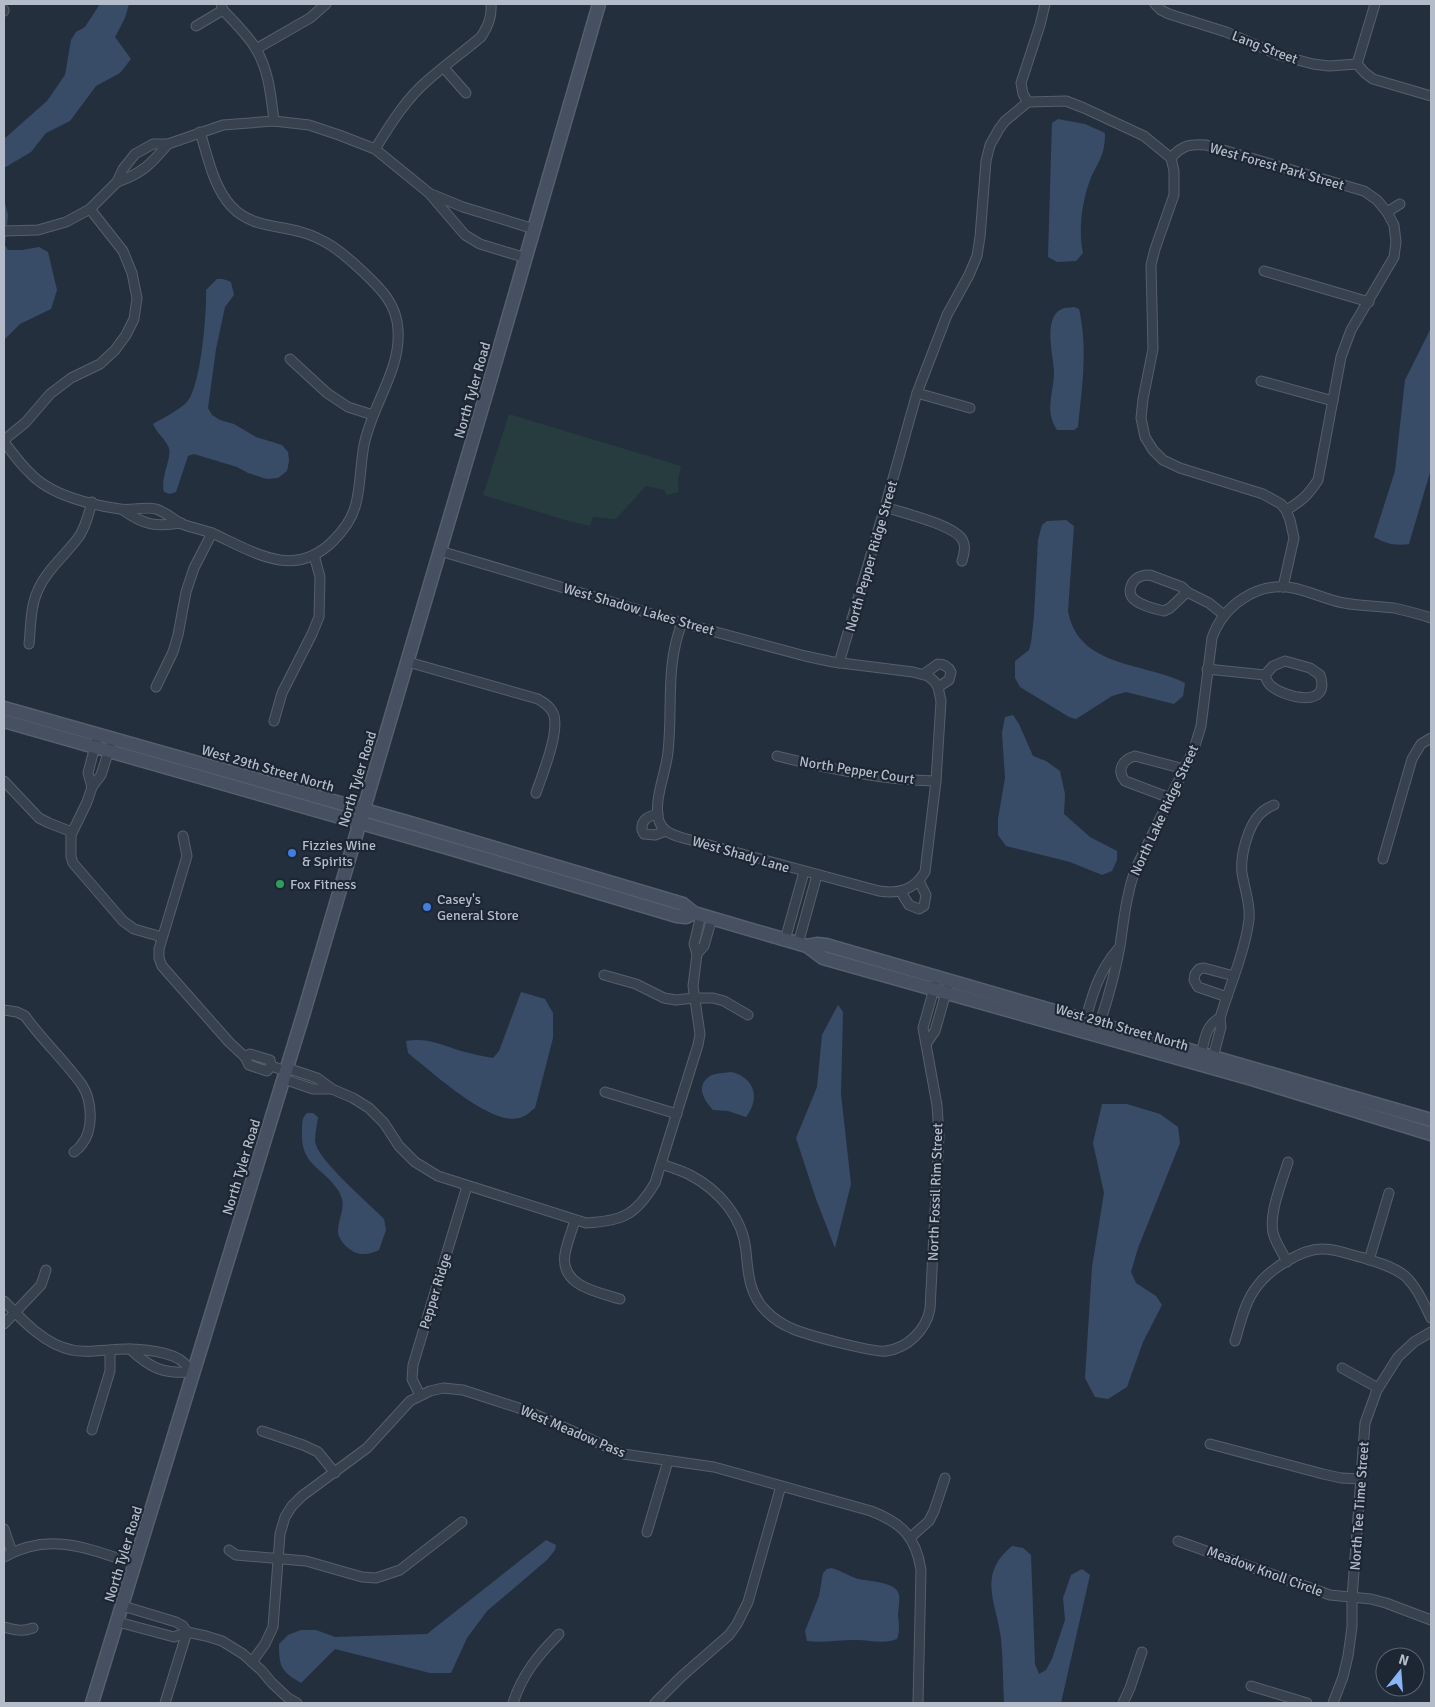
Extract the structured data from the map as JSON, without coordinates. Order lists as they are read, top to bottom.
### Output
{
  "streets": {
    "main road": ["North Tyler Road", "West 29th Street North"],
    "street": [
      "Lang Street",
      "West Forest Park Street",
      "North Pepper Ridge Street",
      "West Shadow Lakes Street",
      "North Pepper Court",
      "North Lake Ridge Street",
      "West Shady Lane",
      "North Fossil Rim Street",
      "Pepper Ridge",
      "West Meadow Pass",
      "North Tee Time Street",
      "Meadow Knoll Circle"
    ]
  },
  "crossings": [
    ["North Tyler Road", "West Shadow Lakes Street"],
    ["North Tyler Road", "West 29th Street North"],
    ["North Pepper Ridge Street", "West Shadow Lakes Street"],
    ["West 29th Street North", "North Lake Ridge Street"],
    ["West 29th Street North", "North Fossil Rim Street"],
    ["Pepper Ridge", "West Meadow Pass"],
    ["North Tee Time Street", "Meadow Knoll Circle"]
  ],
  "places": ["Fizzies Wine & Spirits", "Fox Fitness", "Casey's General Store"],
  "north": "top"
}
